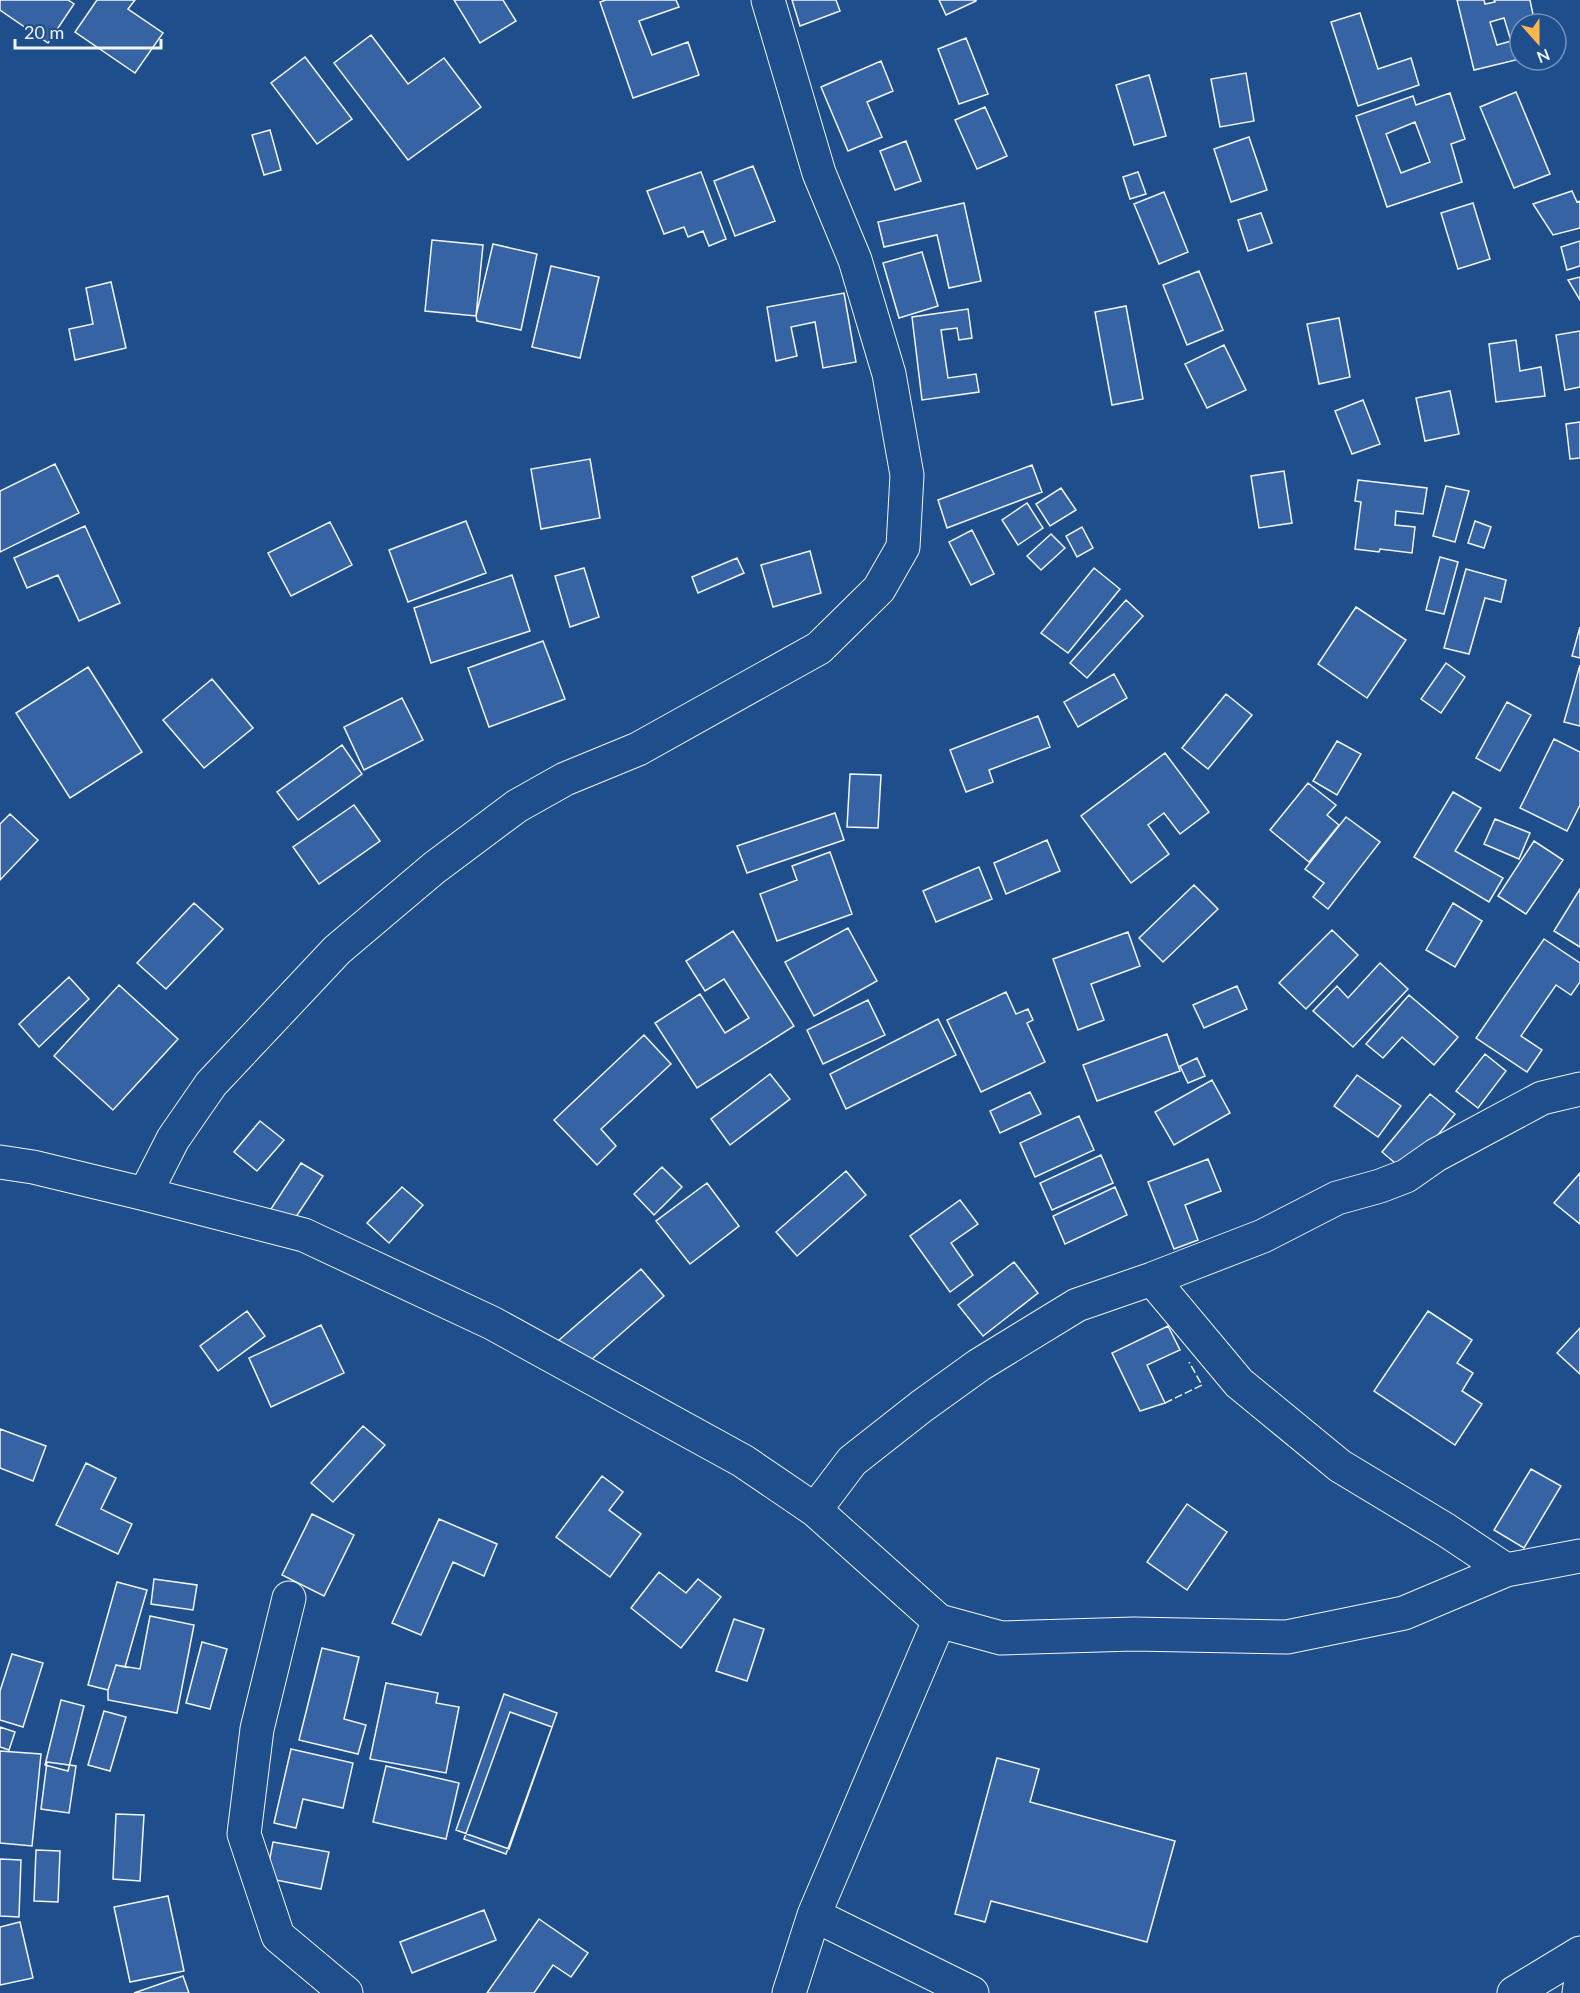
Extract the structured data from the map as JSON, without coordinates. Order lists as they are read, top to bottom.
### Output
{
  "scale_bar": "20 m",
  "north": "bottom"
}
